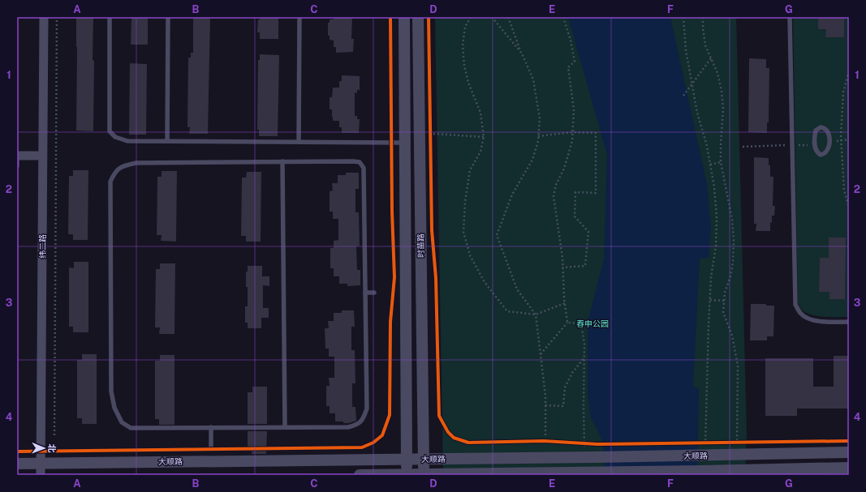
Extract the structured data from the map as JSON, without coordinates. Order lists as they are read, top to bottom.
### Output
{
  "streets": {
    "street": ["时苗路", "纬二路", "大顺路"]
  },
  "crossings": [
    ["时苗路", "大顺路"],
    ["纬二路", "大顺路"]
  ],
  "parks": ["春申公园"],
  "north": "right",
  "grid": {
    "columns": [
      "A",
      "B",
      "C",
      "D",
      "E",
      "F",
      "G"
    ],
    "rows": [
      "1",
      "2",
      "3",
      "4"
    ]
  }
}
